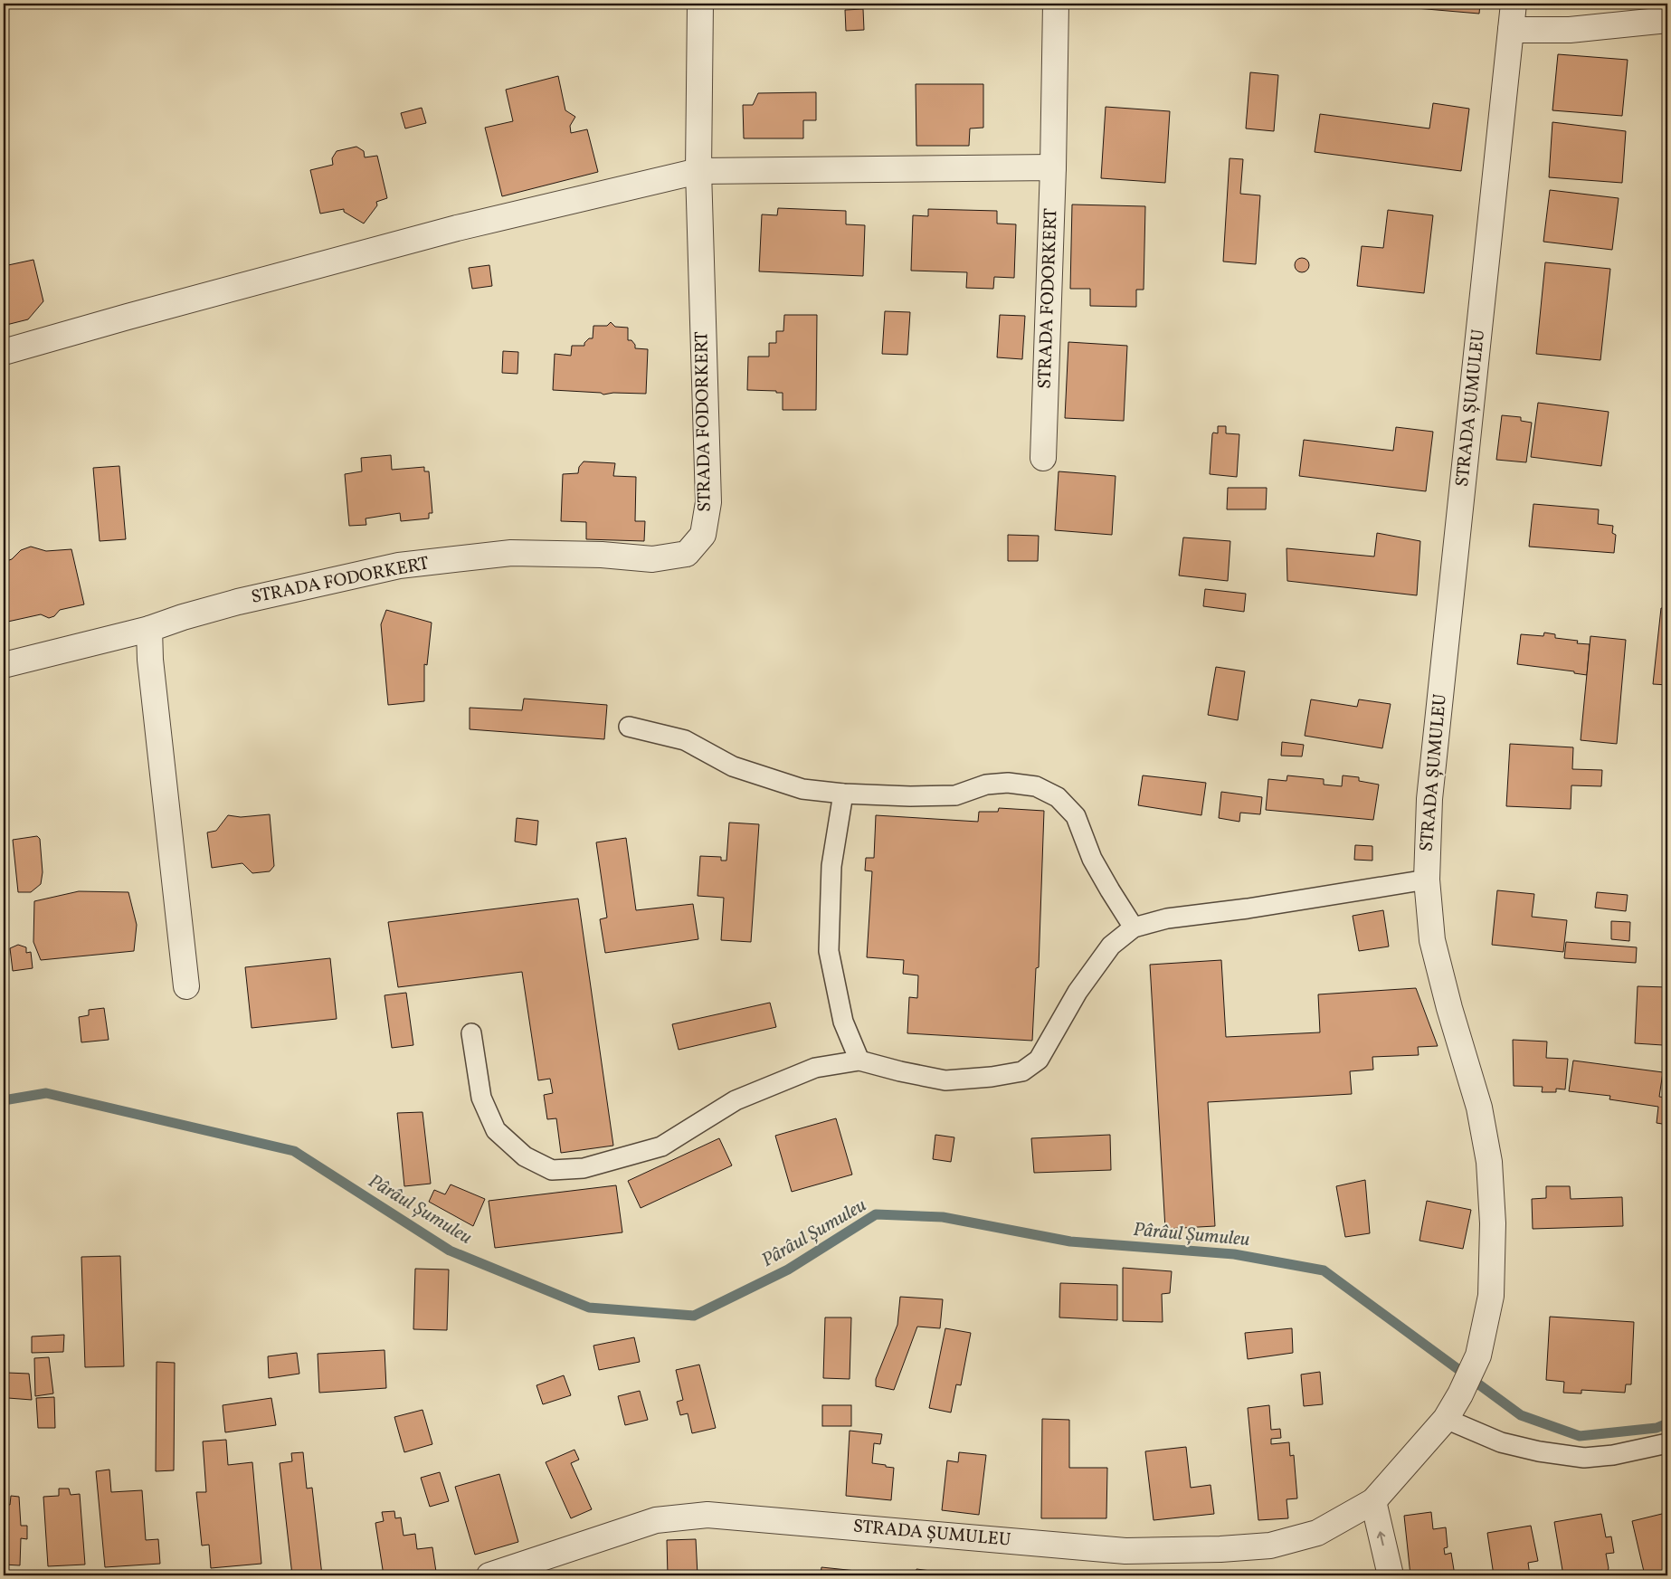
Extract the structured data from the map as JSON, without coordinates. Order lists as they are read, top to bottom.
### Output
{
  "streets": {
    "street": ["STRADA FODORKERT", "STRADA ȘUMULEU"]
  },
  "water": ["Pârâul Șumuleu"]
}
